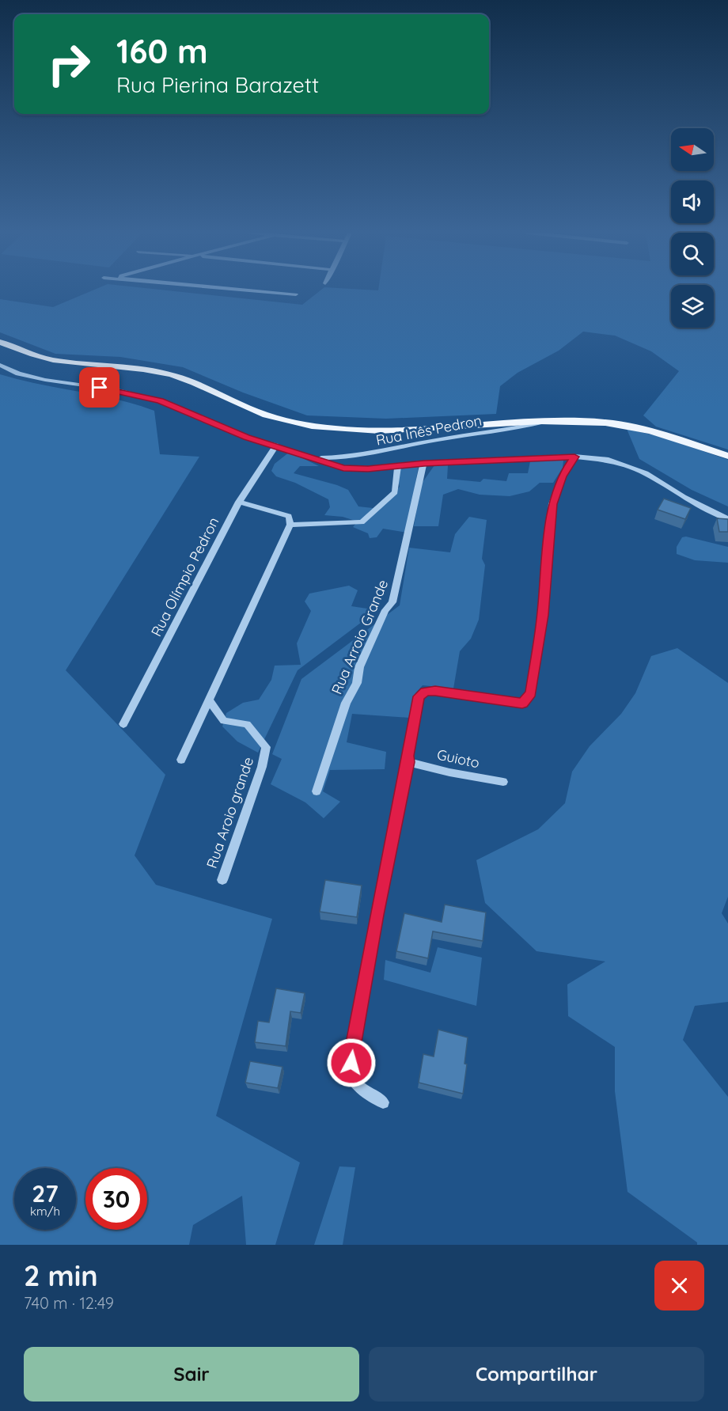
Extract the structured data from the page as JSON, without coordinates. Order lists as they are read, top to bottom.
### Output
{
  "streets": {
    "street": [
      "Rua Inês Pedron",
      "Rua Olímpio Pedron",
      "Rua Arroio Grande",
      "Guioto",
      "Rua Aroio grande"
    ]
  },
  "crossings": [
    ["Rua Inês Pedron", "Rua Olímpio Pedron"],
    ["Rua Inês Pedron", "Rua Arroio Grande"]
  ],
  "north": "left",
  "page": {
    "turn": ["160 m", "Rua Pierina Barazett"],
    "speed": "27 km/h",
    "limit": "30",
    "heading": ["2 min", "740 m · 12:49"],
    "buttons": ["Sair", "Compartilhar"]
  }
}
